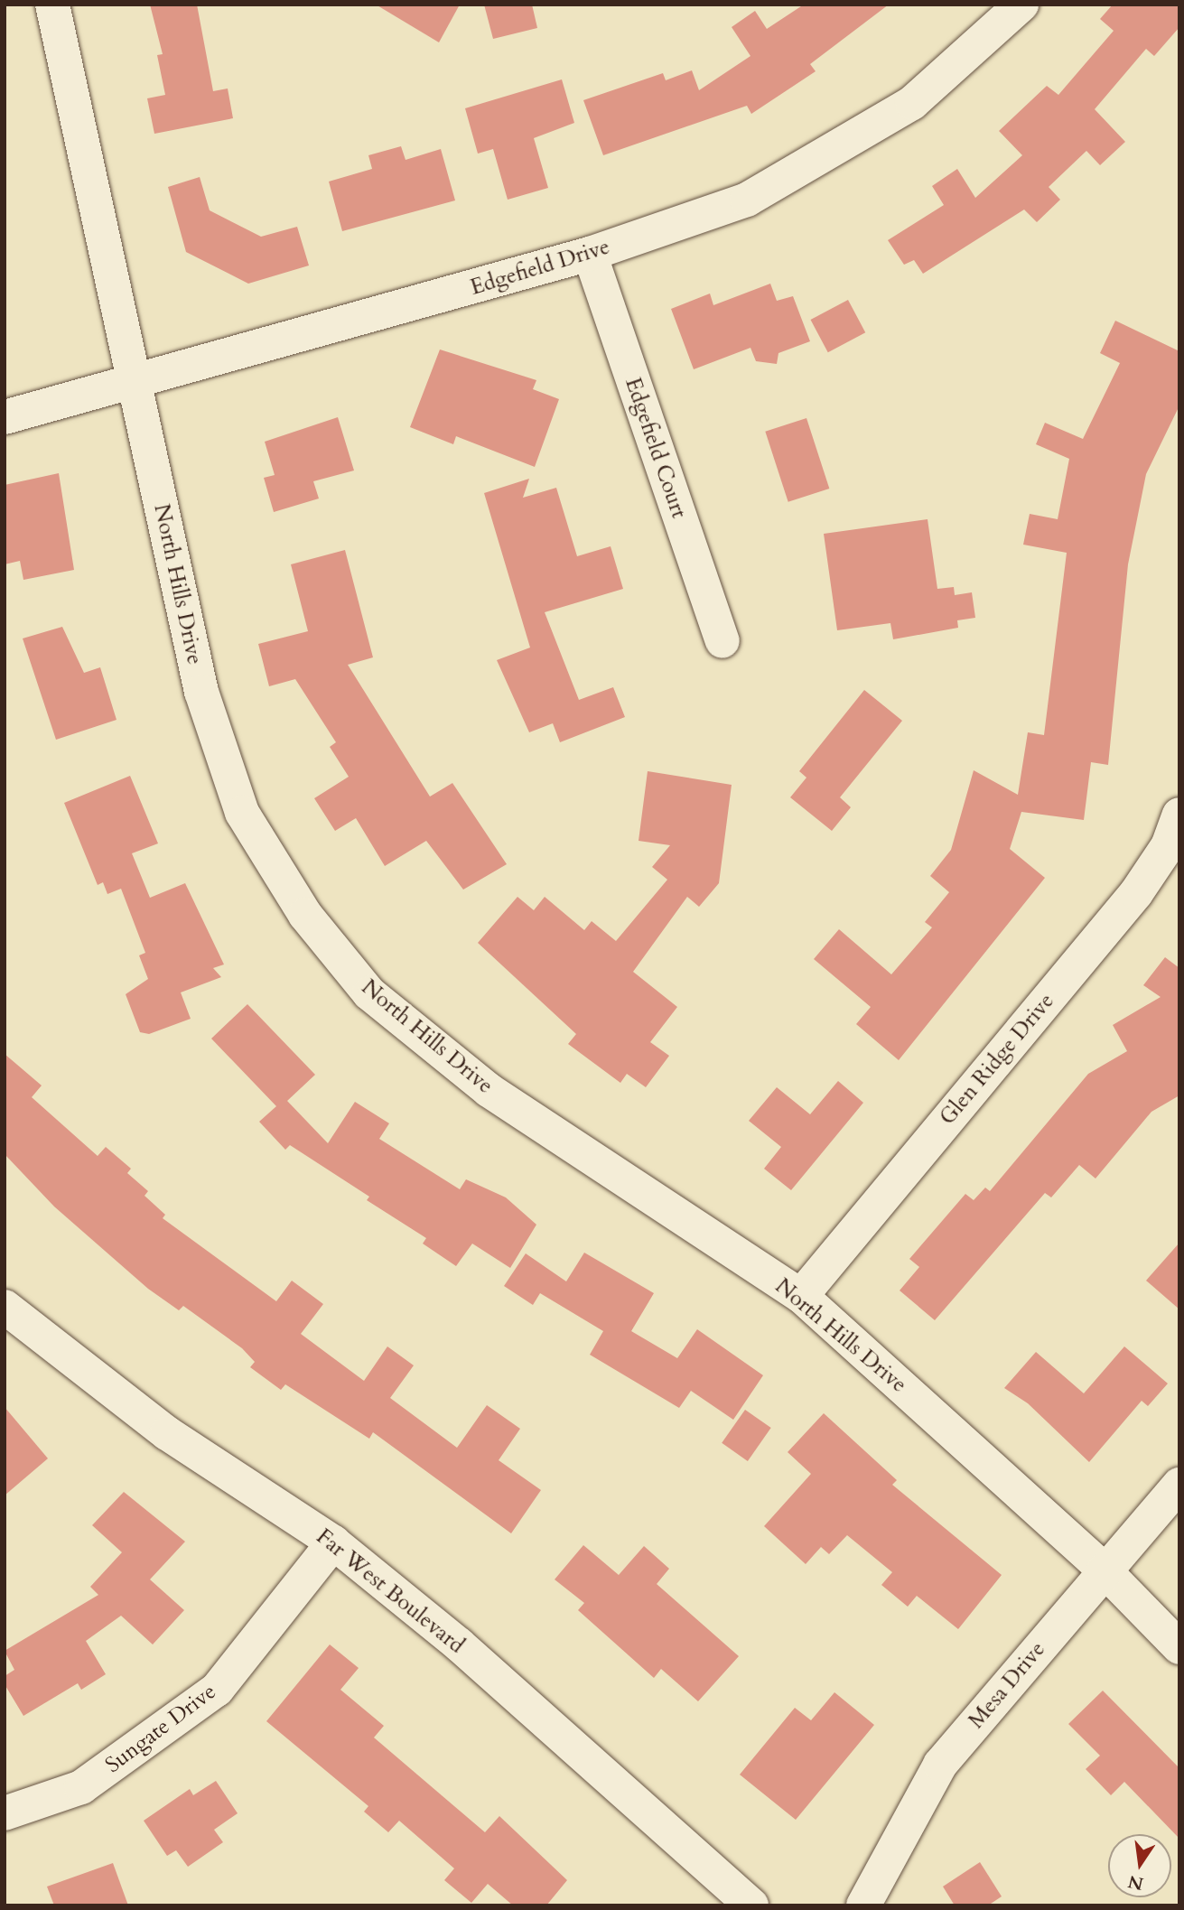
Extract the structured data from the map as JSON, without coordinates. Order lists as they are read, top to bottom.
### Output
{
  "streets": {
    "street": [
      "Edgefield Drive",
      "Edgefield Court",
      "North Hills Drive",
      "Glen Ridge Drive",
      "Far West Boulevard",
      "Mesa Drive",
      "Sungate Drive"
    ]
  },
  "crossings": [
    ["Edgefield Drive", "Edgefield Court"],
    ["Edgefield Drive", "North Hills Drive"],
    ["North Hills Drive", "Glen Ridge Drive"],
    ["North Hills Drive", "Mesa Drive"],
    ["Far West Boulevard", "Sungate Drive"]
  ],
  "north": "bottom"
}
